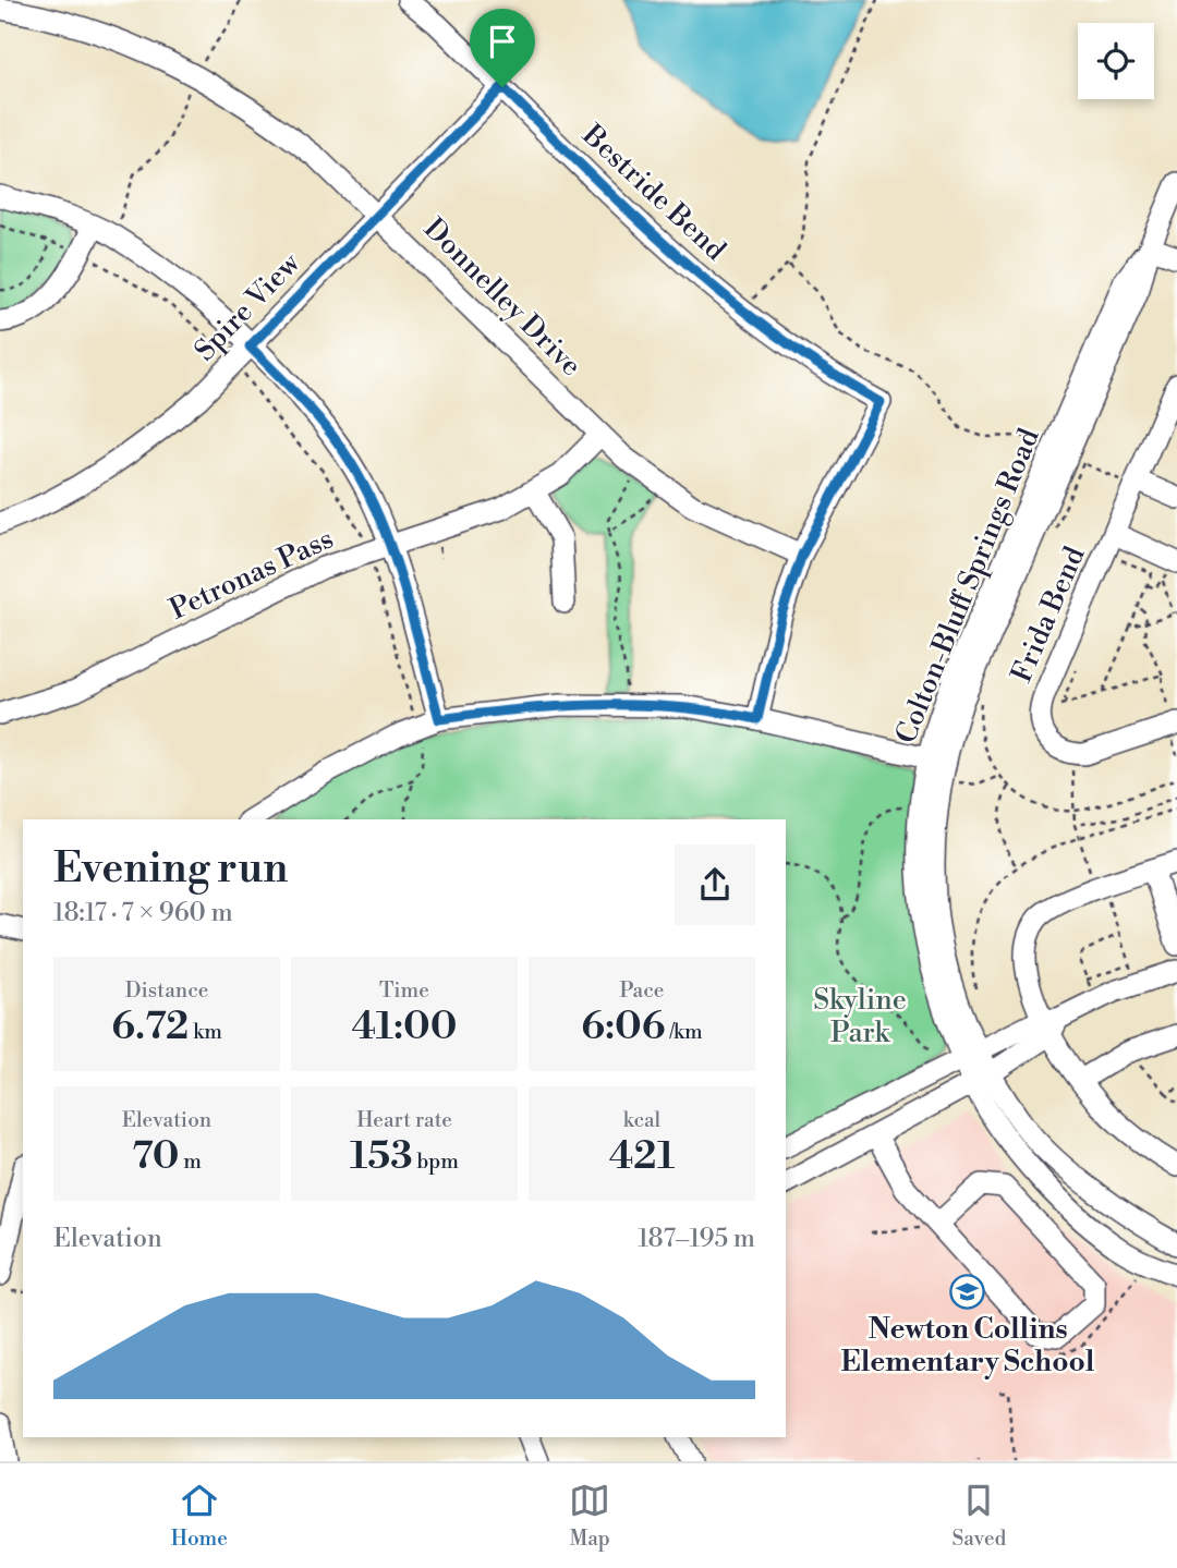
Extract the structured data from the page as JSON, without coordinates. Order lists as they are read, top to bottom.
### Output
{
  "streets": {
    "street": [
      "Bestride Bend",
      "Donnelley Drive",
      "Spire View",
      "Petronas Pass",
      "Colton-Bluff Springs Road",
      "Frida Bend"
    ]
  },
  "crossings": [
    ["Bestride Bend", "Donnelley Drive"],
    ["Bestride Bend", "Spire View"],
    ["Donnelley Drive", "Spire View"],
    ["Donnelley Drive", "Petronas Pass"]
  ],
  "parks": ["Skyline Park"],
  "places": {
    "school or university": ["Newton Collins Elementary School"]
  },
  "page": {
    "heading": ["Evening run", "18:17 · 7 × 960 m"],
    "stats": [
      ["Distance", "6.72 km"],
      ["Time", "41:00"],
      ["Pace", "6:06 /km"],
      ["Elevation", "70 m"],
      ["Heart rate", "153 bpm"],
      ["kcal", "421"]
    ],
    "chart": ["Elevation", "187–195 m"],
    "tabs": ["Home", "Map", "Saved"]
  }
}
